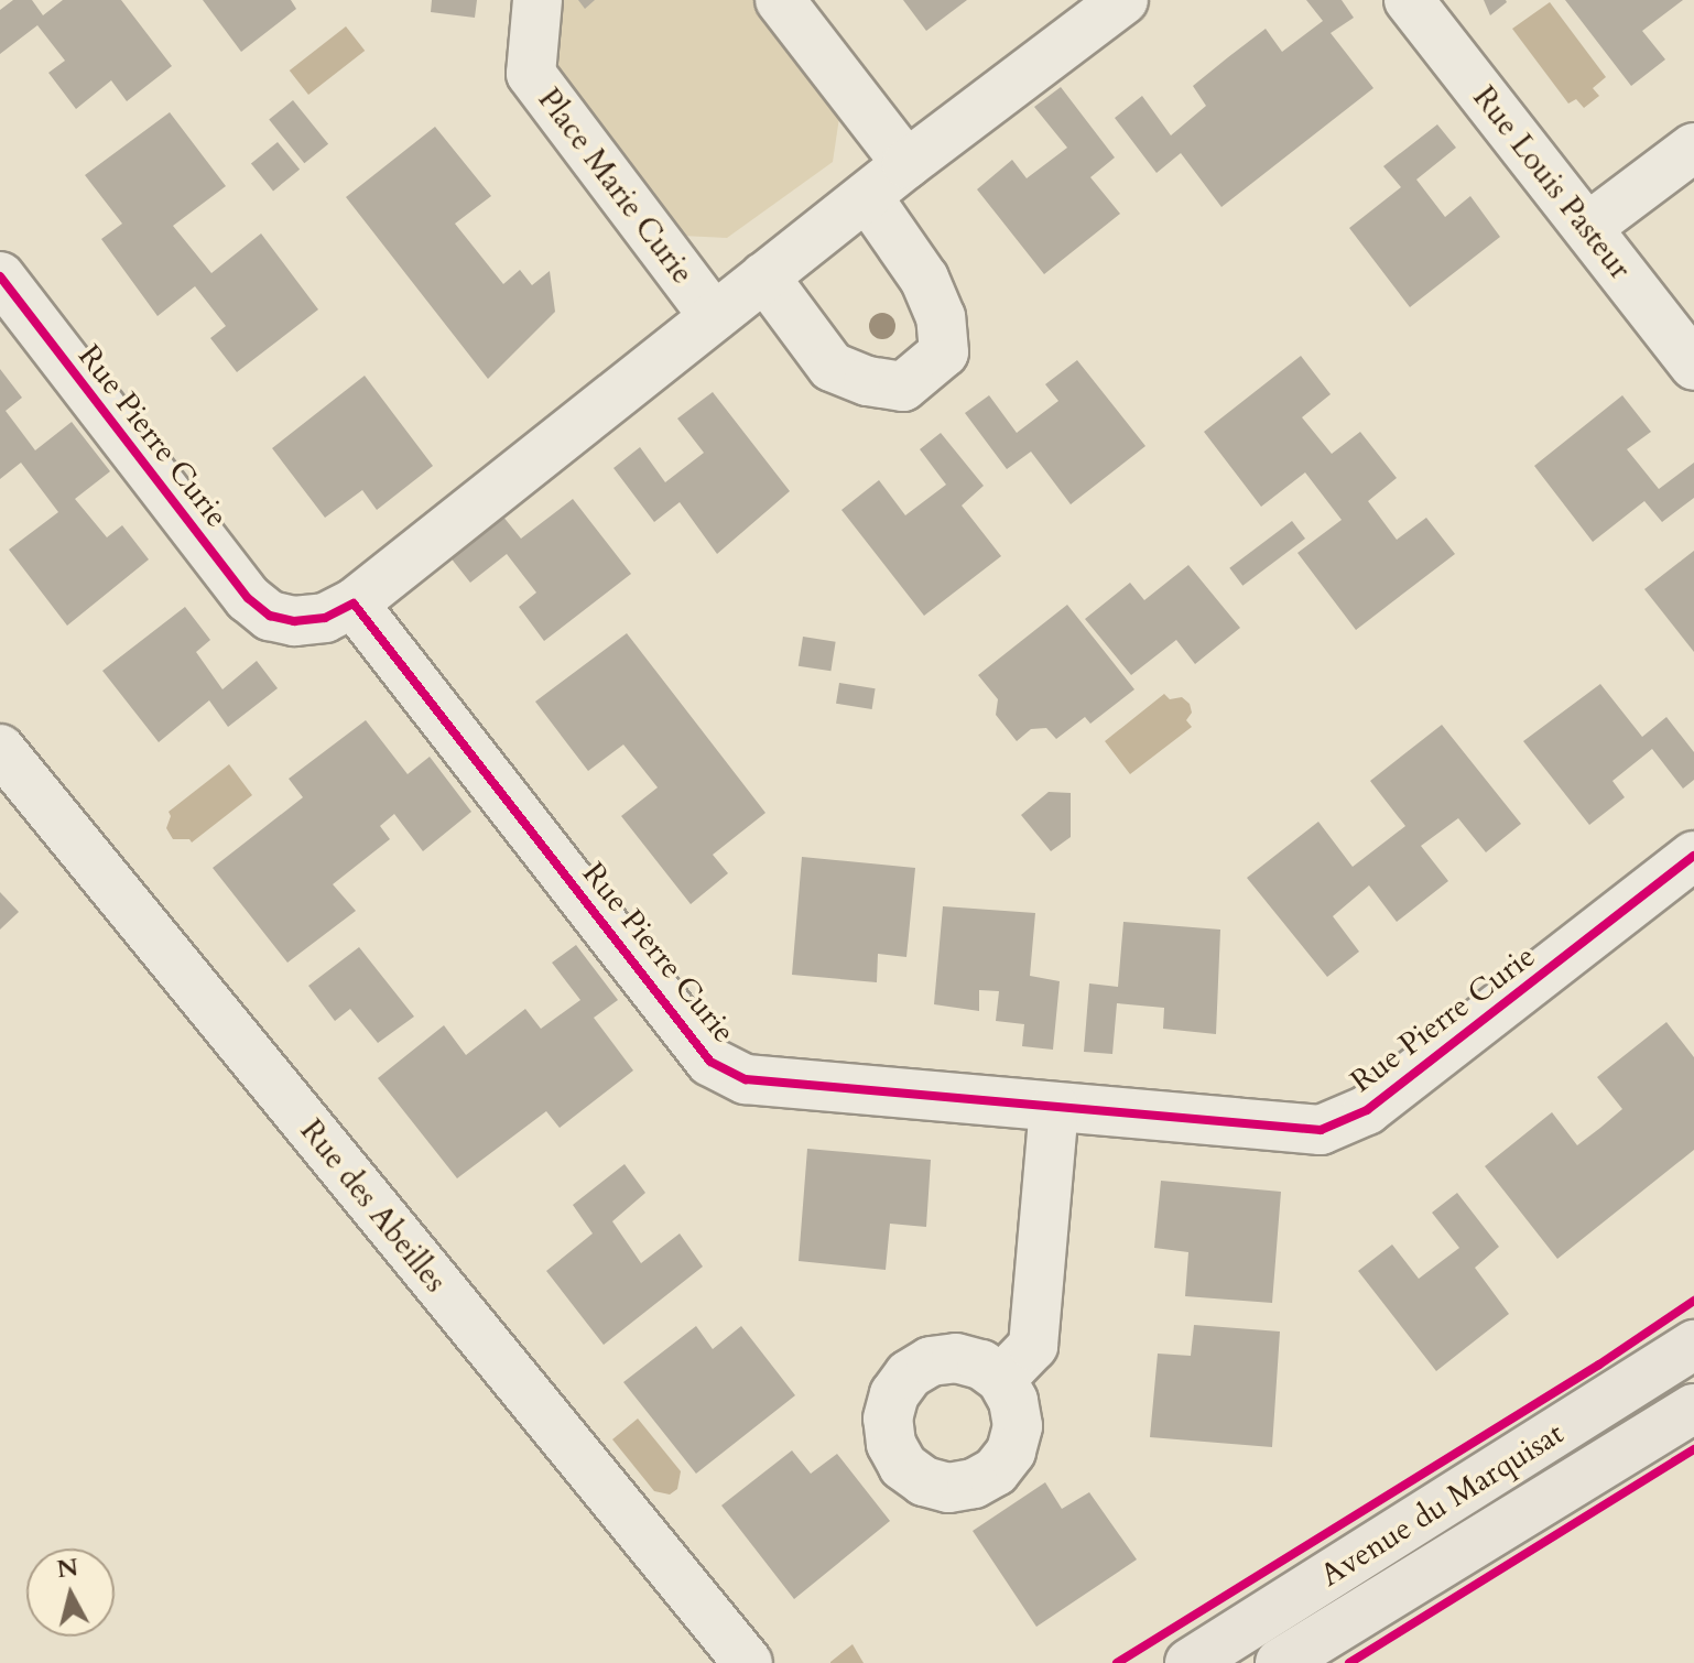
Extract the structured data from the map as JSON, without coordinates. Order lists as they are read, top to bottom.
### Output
{
  "streets": {
    "main road": ["Avenue du Marquisat"],
    "street": [
      "Rue Louis Pasteur",
      "Place Marie Curie",
      "Rue Pierre Curie",
      "Rue des Abeilles"
    ]
  },
  "north": "top"
}
